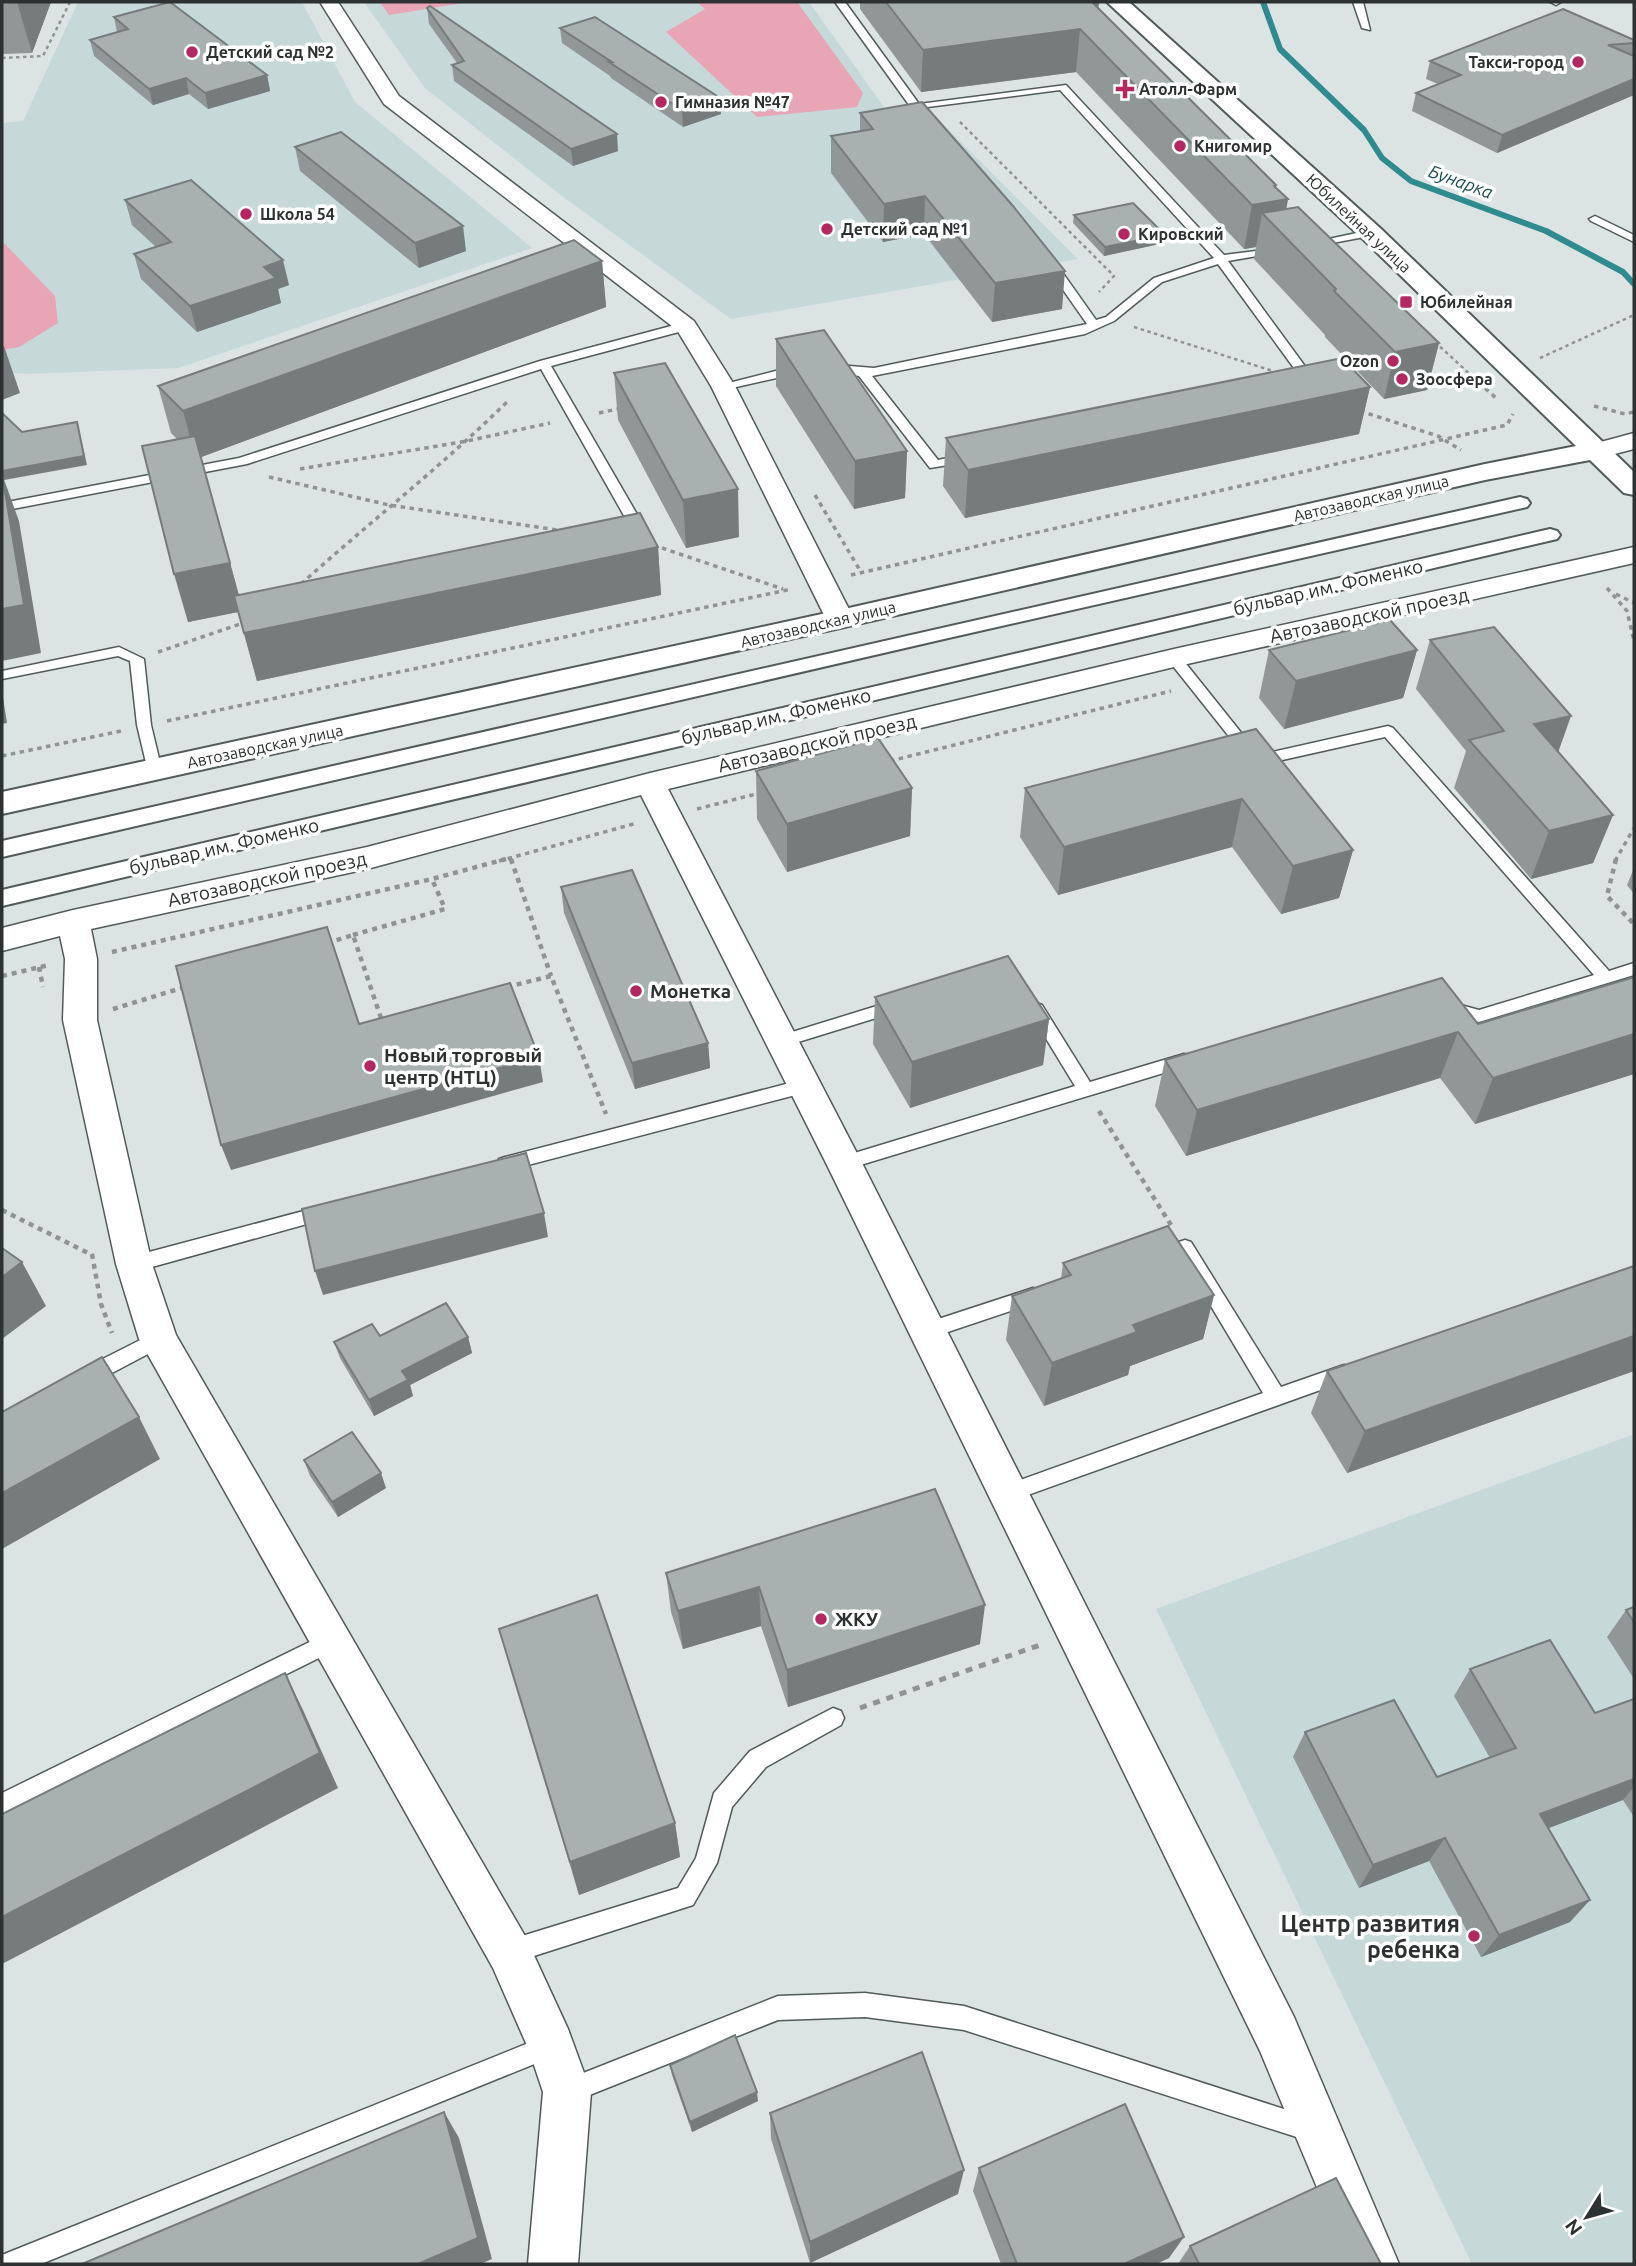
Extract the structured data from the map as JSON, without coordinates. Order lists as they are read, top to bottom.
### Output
{
  "streets": {
    "street": [
      "Юбилейная улица",
      "Автозаводская улица",
      "бульвар им. Фоменко",
      "Автозаводской проезд"
    ]
  },
  "crossings": [
    ["Юбилейная улица", "Автозаводская улица"]
  ],
  "water": ["Бунарка"],
  "places": {
    "other": [
      "Детский сад №2",
      "Такси-город",
      "Гимназия №47",
      "Книгомир",
      "Школа 54",
      "Детский сад №1",
      "Кировский",
      "Ozon",
      "Зоосфера",
      "Монетка",
      "Новый торговый центр (НТЦ)",
      "ЖКУ",
      "Центр развития ребенка"
    ],
    "health": ["Атолл-Фарм"],
    "transit": ["Юбилейная"]
  },
  "north": "bottom left"
}
